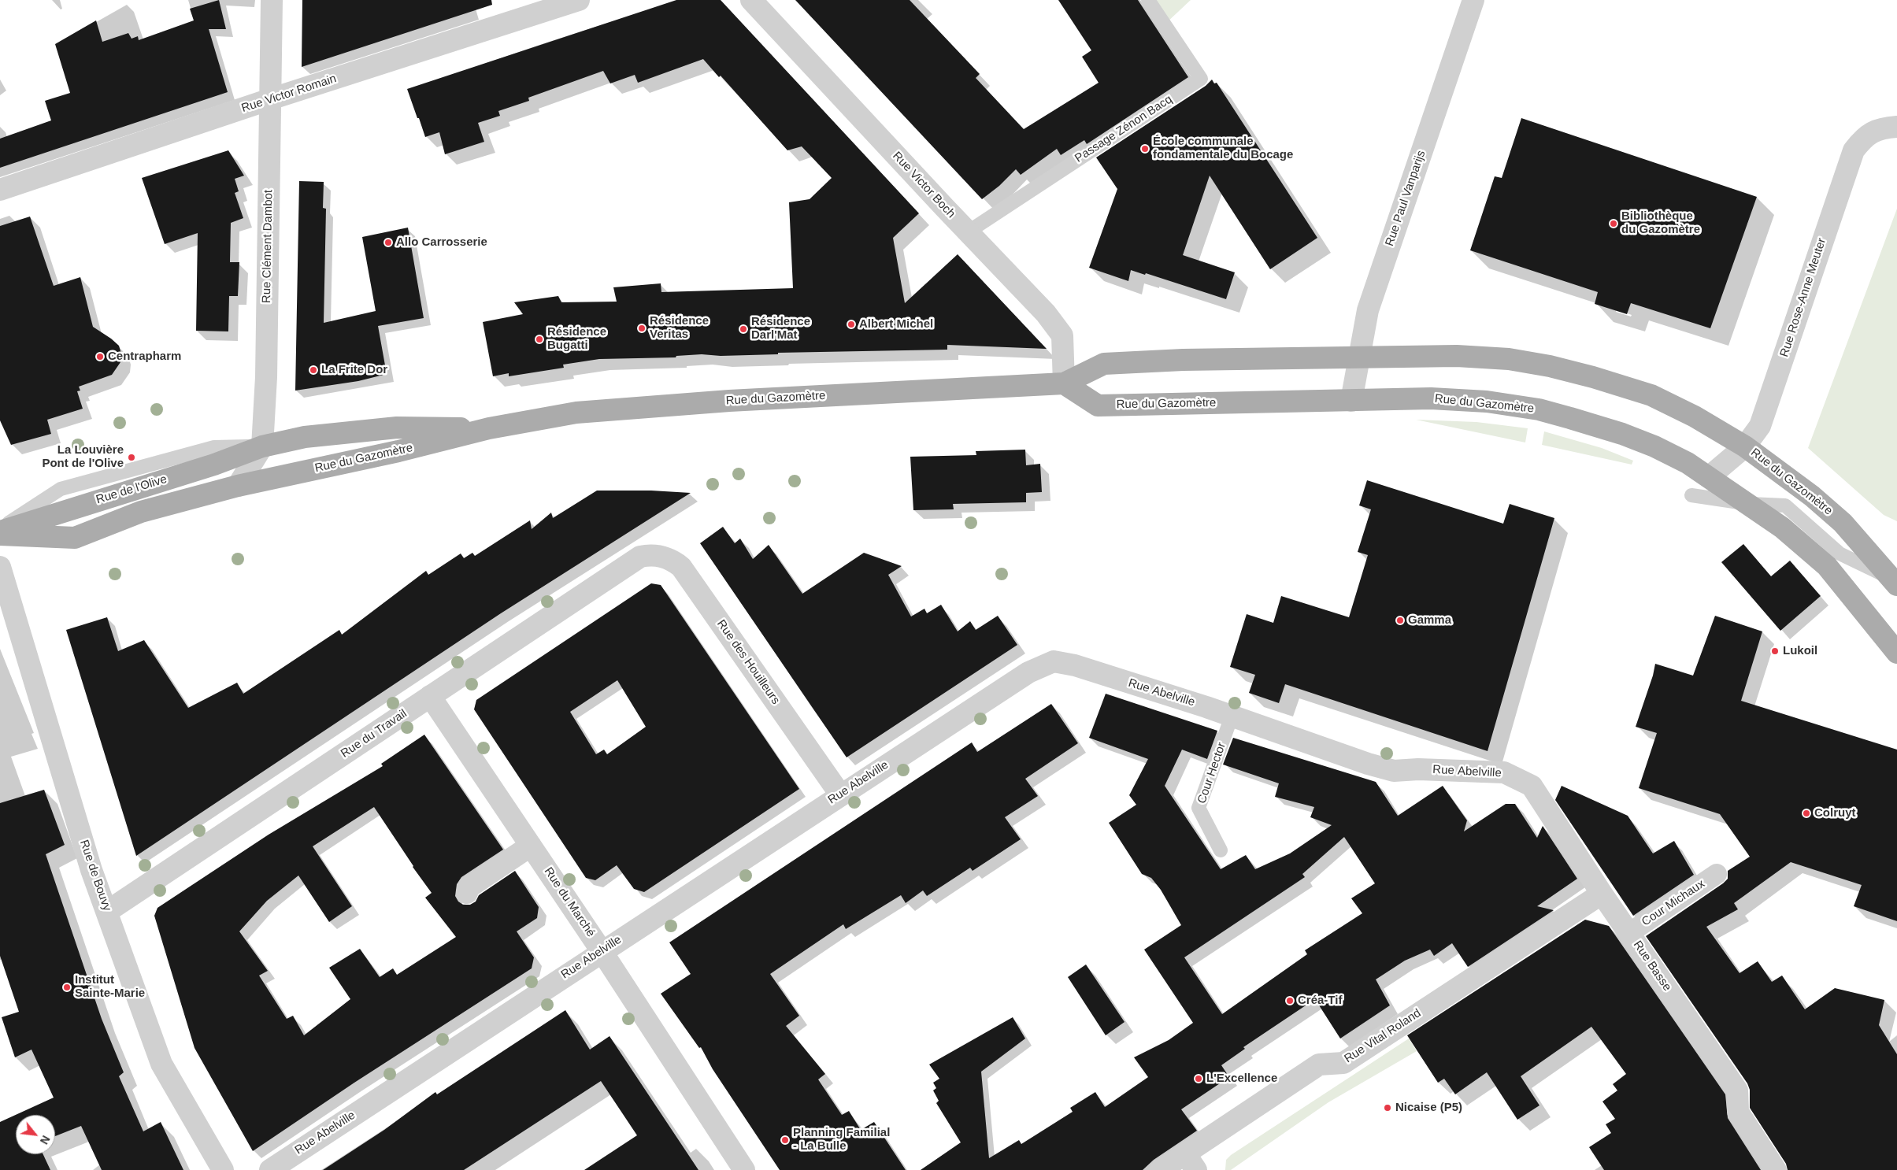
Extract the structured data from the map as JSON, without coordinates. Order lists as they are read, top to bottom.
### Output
{
  "streets": {
    "main road": ["Rue du Gazomètre", "Rue de l'Olive"],
    "street": [
      "Rue Victor Romain",
      "Rue Victor Boch",
      "Rue Paul Vanparijs",
      "Rue Clément Dambot",
      "Rue Rose-Anne Meuter",
      "Rue des Houilleurs",
      "Rue Abelville",
      "Rue du Travail",
      "Rue de Bouvy",
      "Rue du Marché",
      "Cour Michaux",
      "Rue Basse",
      "Rue Vital Roland"
    ],
    "lane": ["Passage Zénon Bacq", "Cour Hector"]
  },
  "crossings": [
    ["Rue Victor Romain", "Rue Clément Dambot"],
    ["Passage Zénon Bacq", "Rue Victor Boch"],
    ["Rue Victor Boch", "Rue du Gazomètre"],
    ["Rue Paul Vanparijs", "Rue du Gazomètre"],
    ["Rue Clément Dambot", "Rue du Gazomètre"],
    ["Rue Clément Dambot", "Rue de l'Olive"],
    ["Rue Rose-Anne Meuter", "Rue du Gazomètre"],
    ["Rue du Gazomètre", "Rue de l'Olive"],
    ["Rue des Houilleurs", "Rue Abelville"],
    ["Rue des Houilleurs", "Rue du Travail"],
    ["Rue Abelville", "Cour Hector"],
    ["Rue Abelville", "Rue du Marché"],
    ["Rue Abelville", "Rue Basse"],
    ["Rue du Travail", "Rue de Bouvy"],
    ["Rue du Travail", "Rue du Marché"],
    ["Cour Michaux", "Rue Basse"],
    ["Rue Basse", "Rue Vital Roland"]
  ],
  "places": [
    "École communale fondamentale du Bocage",
    "Bibliothèque du Gazomètre",
    "Allo Carrosserie",
    "Albert Michel",
    "Résidence Veritas",
    "Résidence Darl'Mat",
    "Résidence Bugatti",
    "Centrapharm",
    "La Frite Dor",
    "La Louvière Pont de l'Olive",
    "Gamma",
    "Lukoil",
    "Colruyt",
    "Institut Sainte-Marie",
    "Créa-Tif",
    "L'Excellence",
    "Nicaise (P5)",
    "Planning Familial - La Bulle"
  ],
  "north": "bottom right"
}
